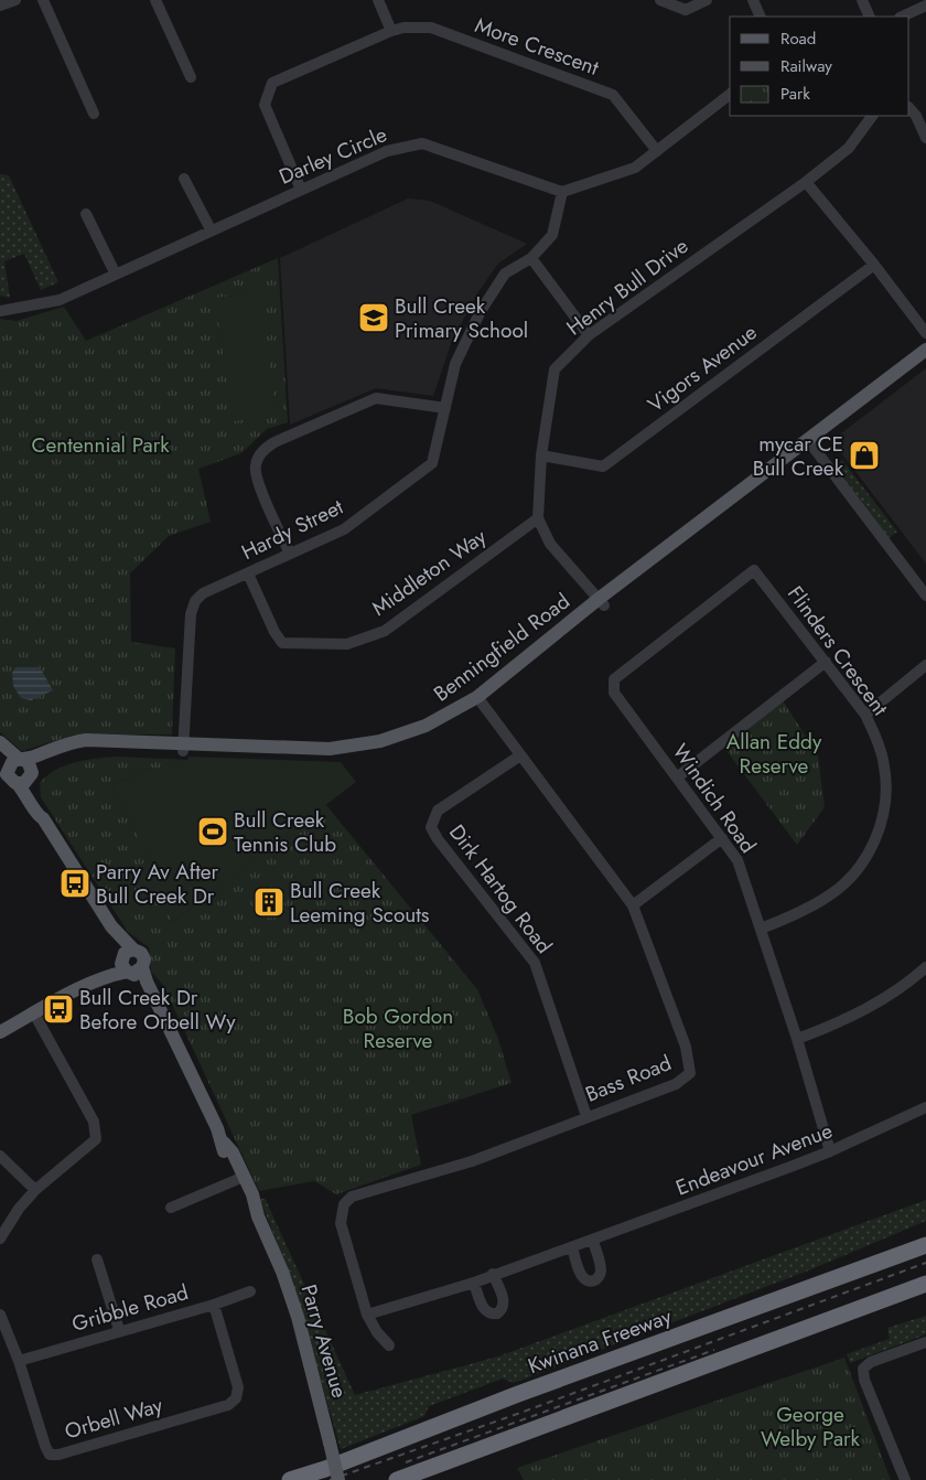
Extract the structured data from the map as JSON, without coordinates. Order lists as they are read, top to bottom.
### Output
{
  "streets": {
    "highway": ["Kwinana Freeway"],
    "main road": ["Benningfield Road", "Parry Avenue"],
    "street": [
      "More Crescent",
      "Darley Circle",
      "Henry Bull Drive",
      "Vigors Avenue",
      "Hardy Street",
      "Middleton Way",
      "Flinders Crescent",
      "Windich Road",
      "Dirk Hartog Road",
      "Bass Road",
      "Endeavour Avenue",
      "Gribble Road",
      "Orbell Way"
    ]
  },
  "crossings": [
    ["More Crescent", "Darley Circle"],
    ["Darley Circle", "Hardy Street"],
    ["Henry Bull Drive", "Vigors Avenue"],
    ["Henry Bull Drive", "Middleton Way"],
    ["Henry Bull Drive", "Benningfield Road"],
    ["Hardy Street", "Middleton Way"],
    ["Hardy Street", "Benningfield Road"],
    ["Benningfield Road", "Bass Road"],
    ["Benningfield Road", "Parry Avenue"],
    ["Flinders Crescent", "Windich Road"],
    ["Windich Road", "Endeavour Avenue"],
    ["Dirk Hartog Road", "Bass Road"],
    ["Bass Road", "Endeavour Avenue"],
    ["Gribble Road", "Orbell Way"]
  ],
  "parks": [
    "Centennial Park",
    "Allan Eddy Reserve",
    "Bob Gordon Reserve",
    "George Welby Park"
  ],
  "places": {
    "school or university": ["Bull Creek Primary School"],
    "shop": ["mycar CE Bull Creek"],
    "sports": ["Bull Creek Tennis Club"],
    "bus stop": ["Parry Av After Bull Creek Dr", "Bull Creek Dr Before Orbell Wy"],
    "building": ["Bull Creek Leeming Scouts"]
  },
  "legend": ["Road", "Railway", "Park"]
}
